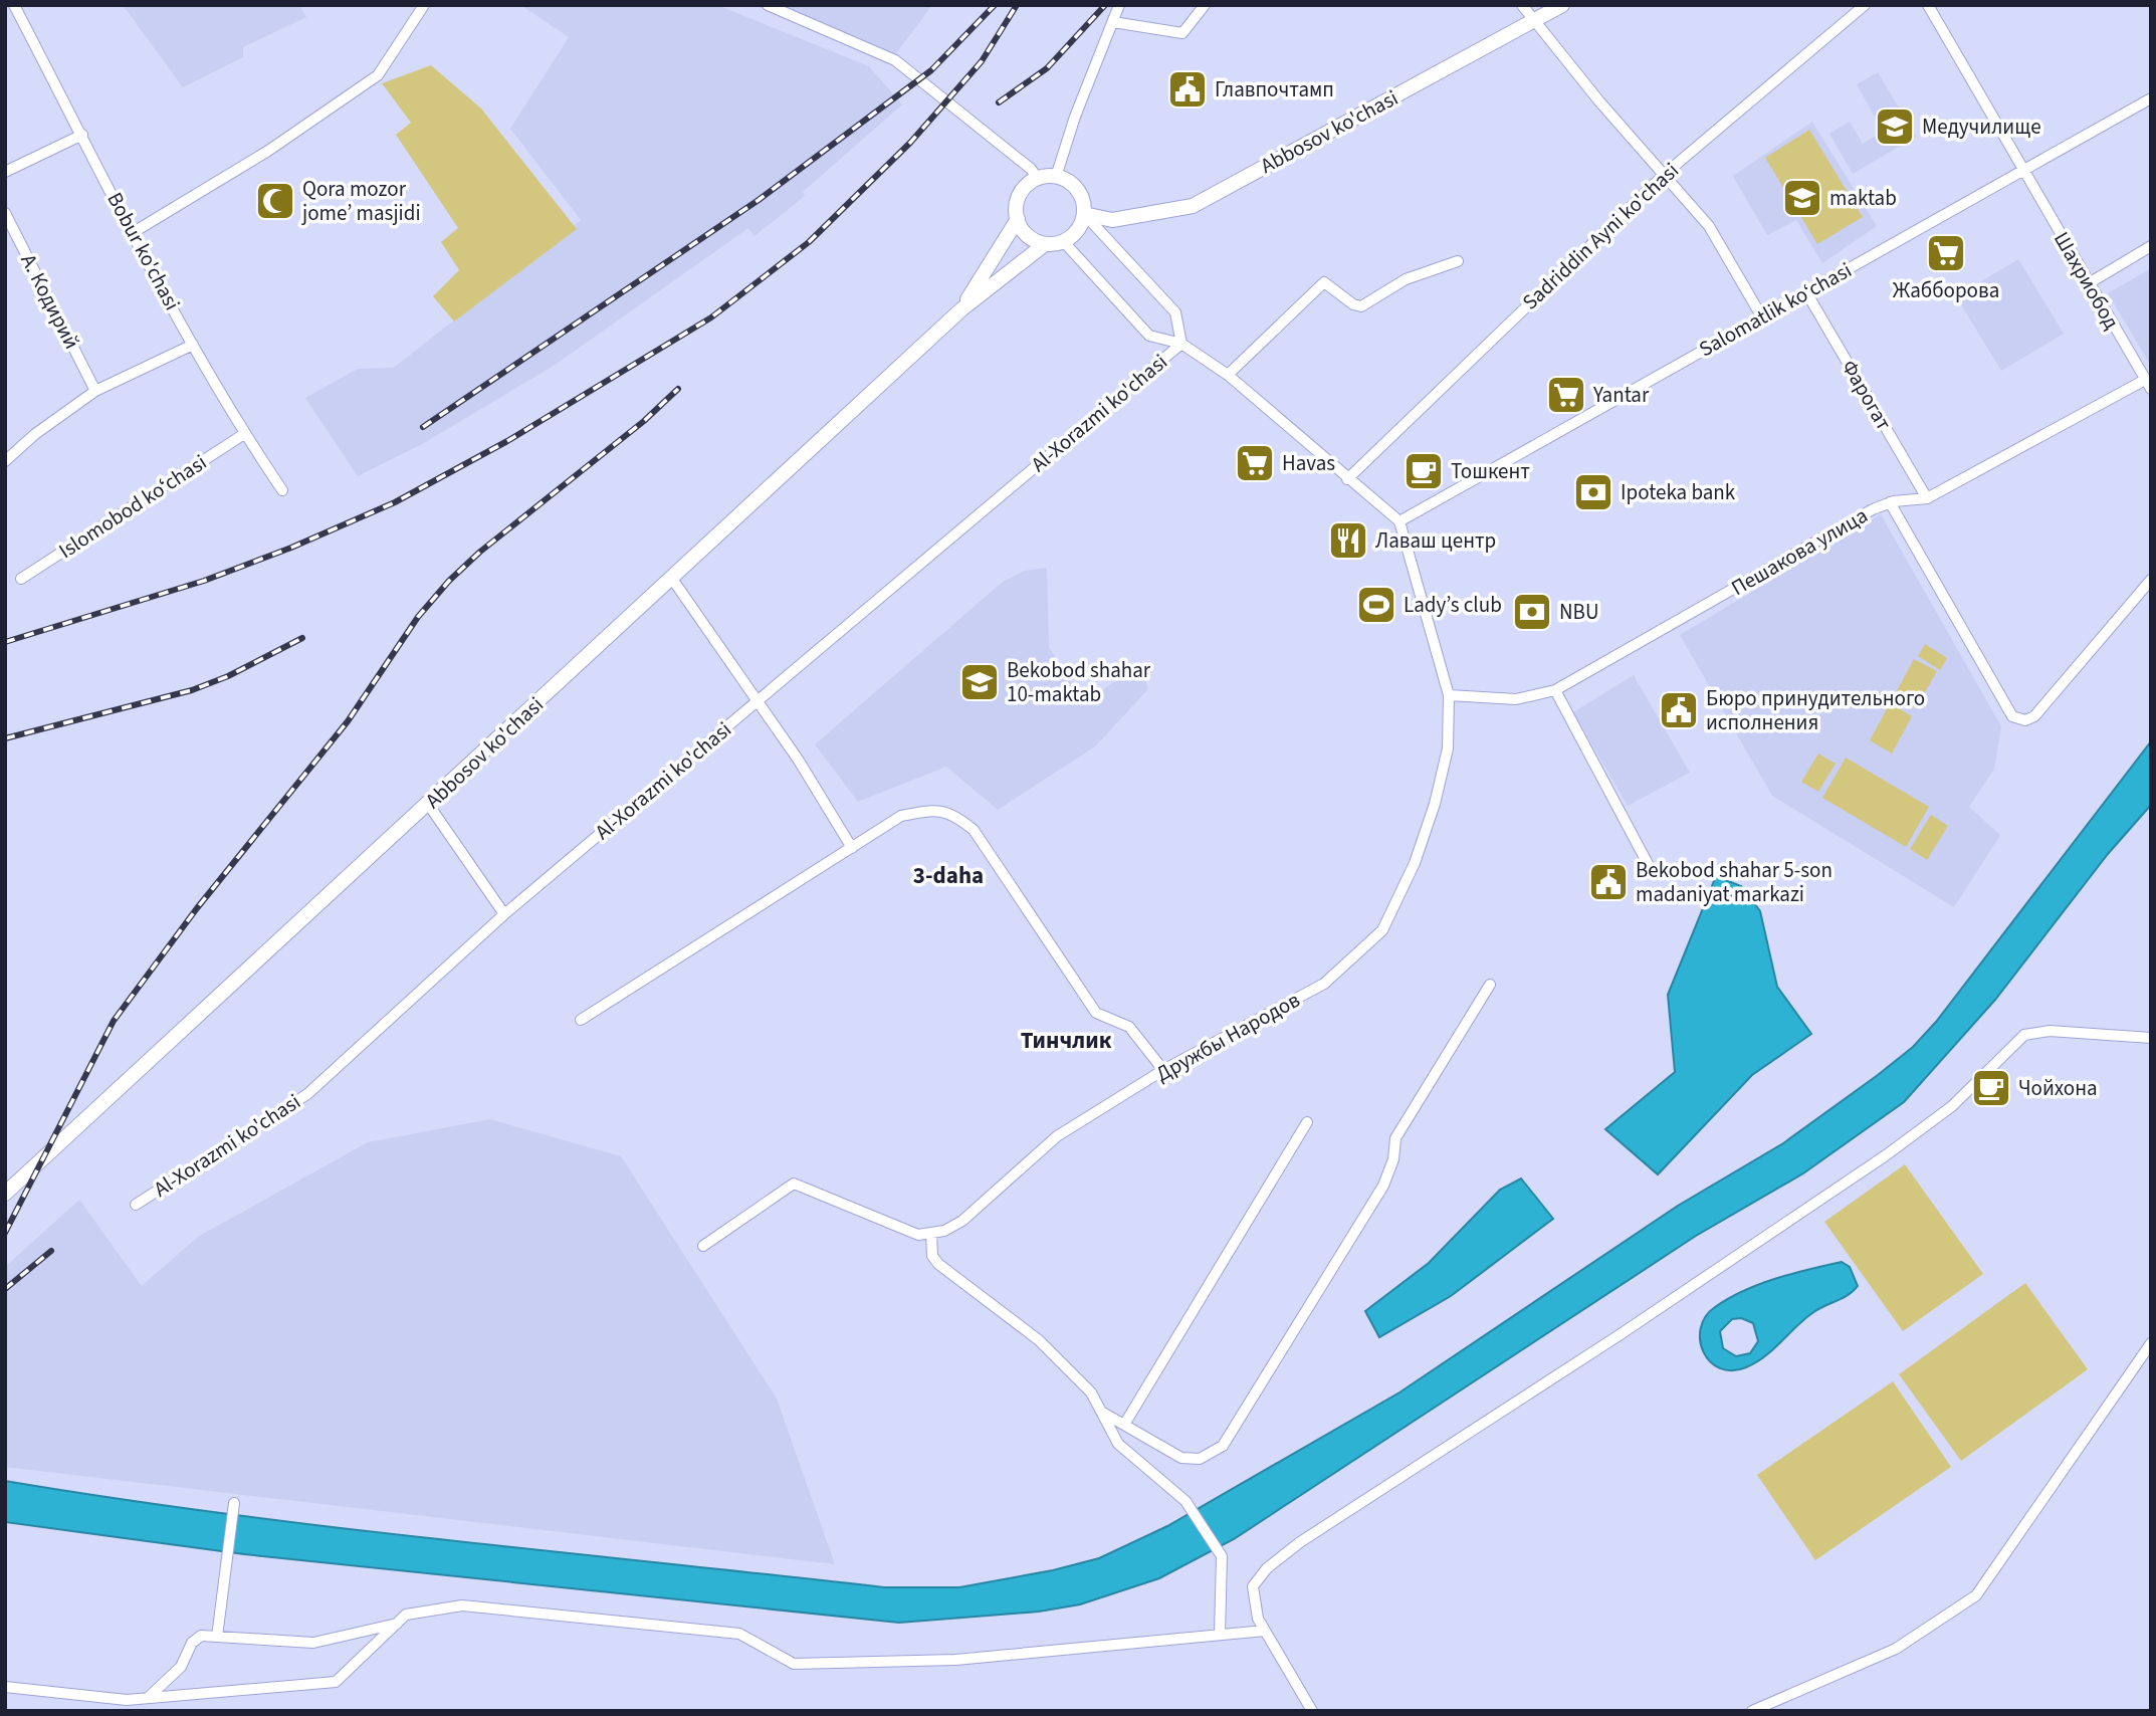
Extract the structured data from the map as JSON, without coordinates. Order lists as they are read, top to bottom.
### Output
{
  "streets": {
    "main road": ["Abbosov ko'chasi"],
    "street": [
      "Sadriddin Ayni ko'chasi",
      "Bobur ko'chasi",
      "Шахриобод",
      "А. Кодирий",
      "Salomatlik ko‘chasi",
      "Фарогат",
      "Al-Xorazmi ko'chasi",
      "Islomobod koʻchasi",
      "Пешакова улица",
      "Дружбы Народов"
    ]
  },
  "crossings": [
    ["Bobur ko'chasi", "Islomobod koʻchasi"],
    ["Шахриобод", "Salomatlik ko‘chasi"],
    ["Шахриобод", "Пешакова улица"],
    ["Salomatlik ko‘chasi", "Фарогат"],
    ["Salomatlik ko‘chasi", "Дружбы Народов"],
    ["Фарогат", "Пешакова улица"],
    ["Пешакова улица", "Дружбы Народов"]
  ],
  "districts": ["3-daha", "Тинчлик"],
  "places": {
    "public building": ["Главпочтамп", "Бюро принудительного исполнения", "Bekobod shahar 5-son madaniyat markazi"],
    "school or university": ["Медучилище", "maktab", "Bekobod shahar 10-maktab"],
    "mosque": ["Qora mozor jome’ masjidi"],
    "supermarket": ["Жабборова", "Yantar", "Havas"],
    "cafe": ["Тошкент", "Чойхона"],
    "bank": ["Ipoteka bank", "NBU"],
    "restaurant": ["Лаваш центр"],
    "sports": ["Lady’s club"]
  }
}
